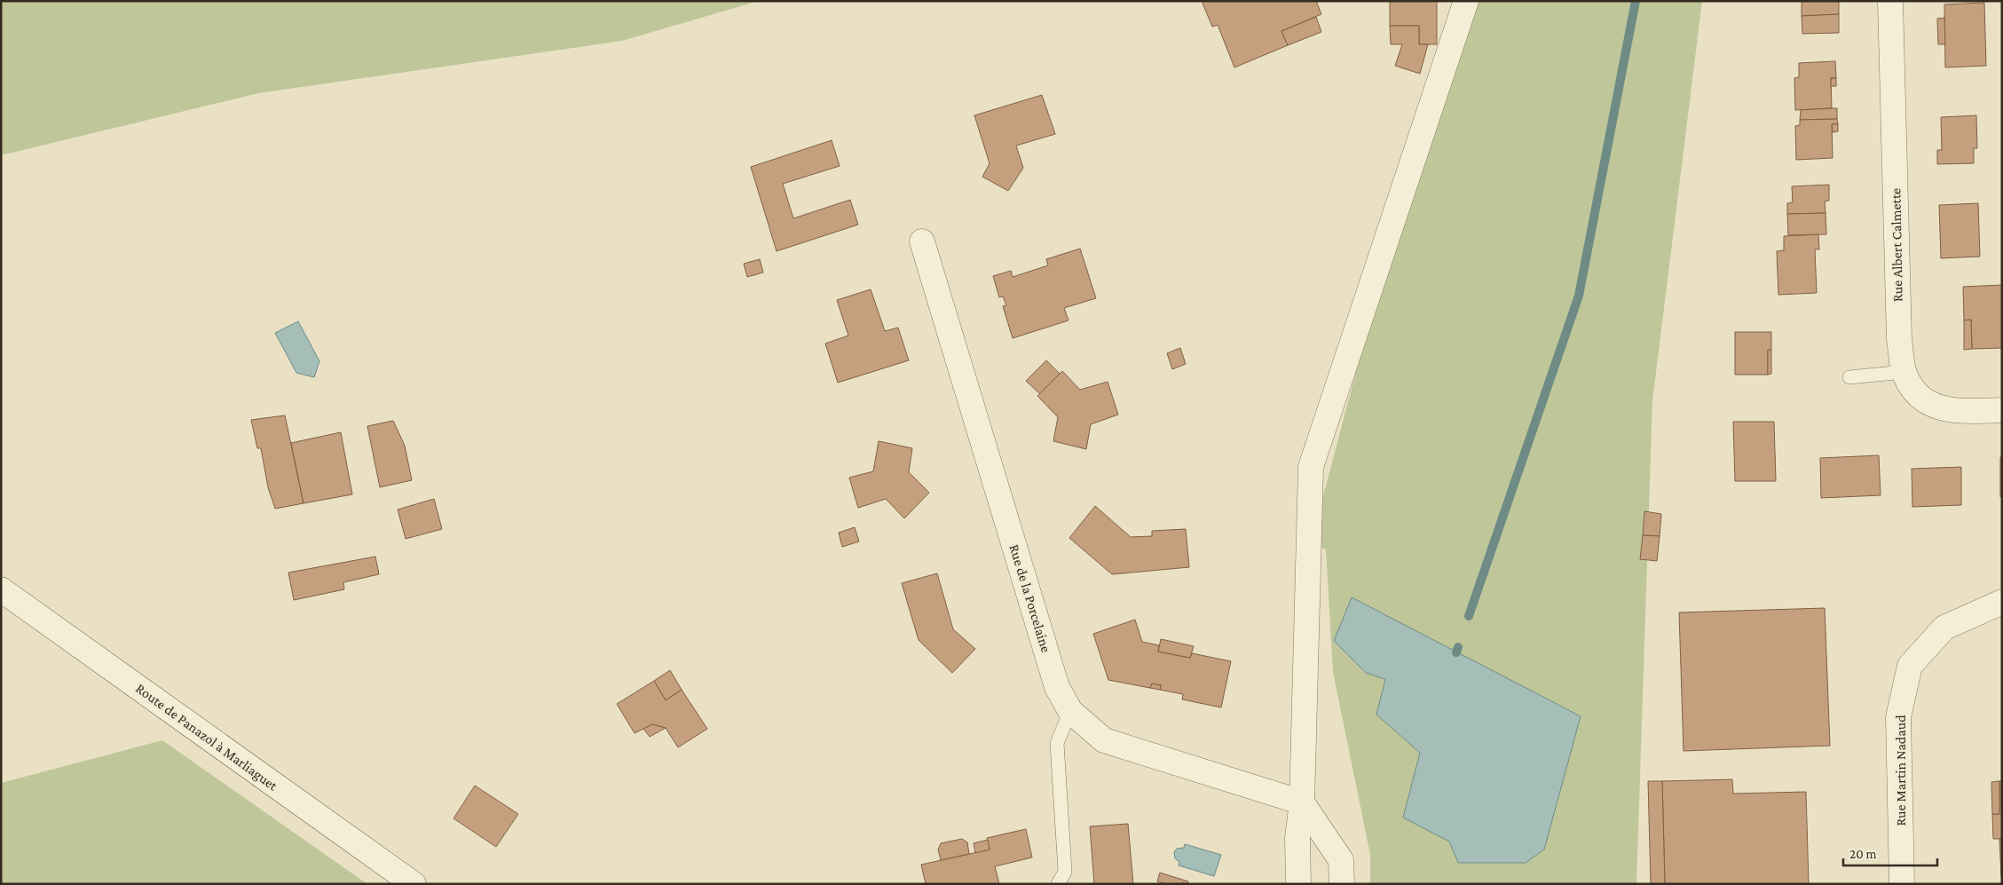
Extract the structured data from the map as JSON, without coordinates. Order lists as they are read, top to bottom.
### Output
{
  "streets": {
    "street": [
      "Rue Albert Calmette",
      "Rue de la Porcelaine",
      "Route de Panazol à Marliaguet",
      "Rue Martin Nadaud"
    ]
  },
  "scale_bar": "20 m"
}
